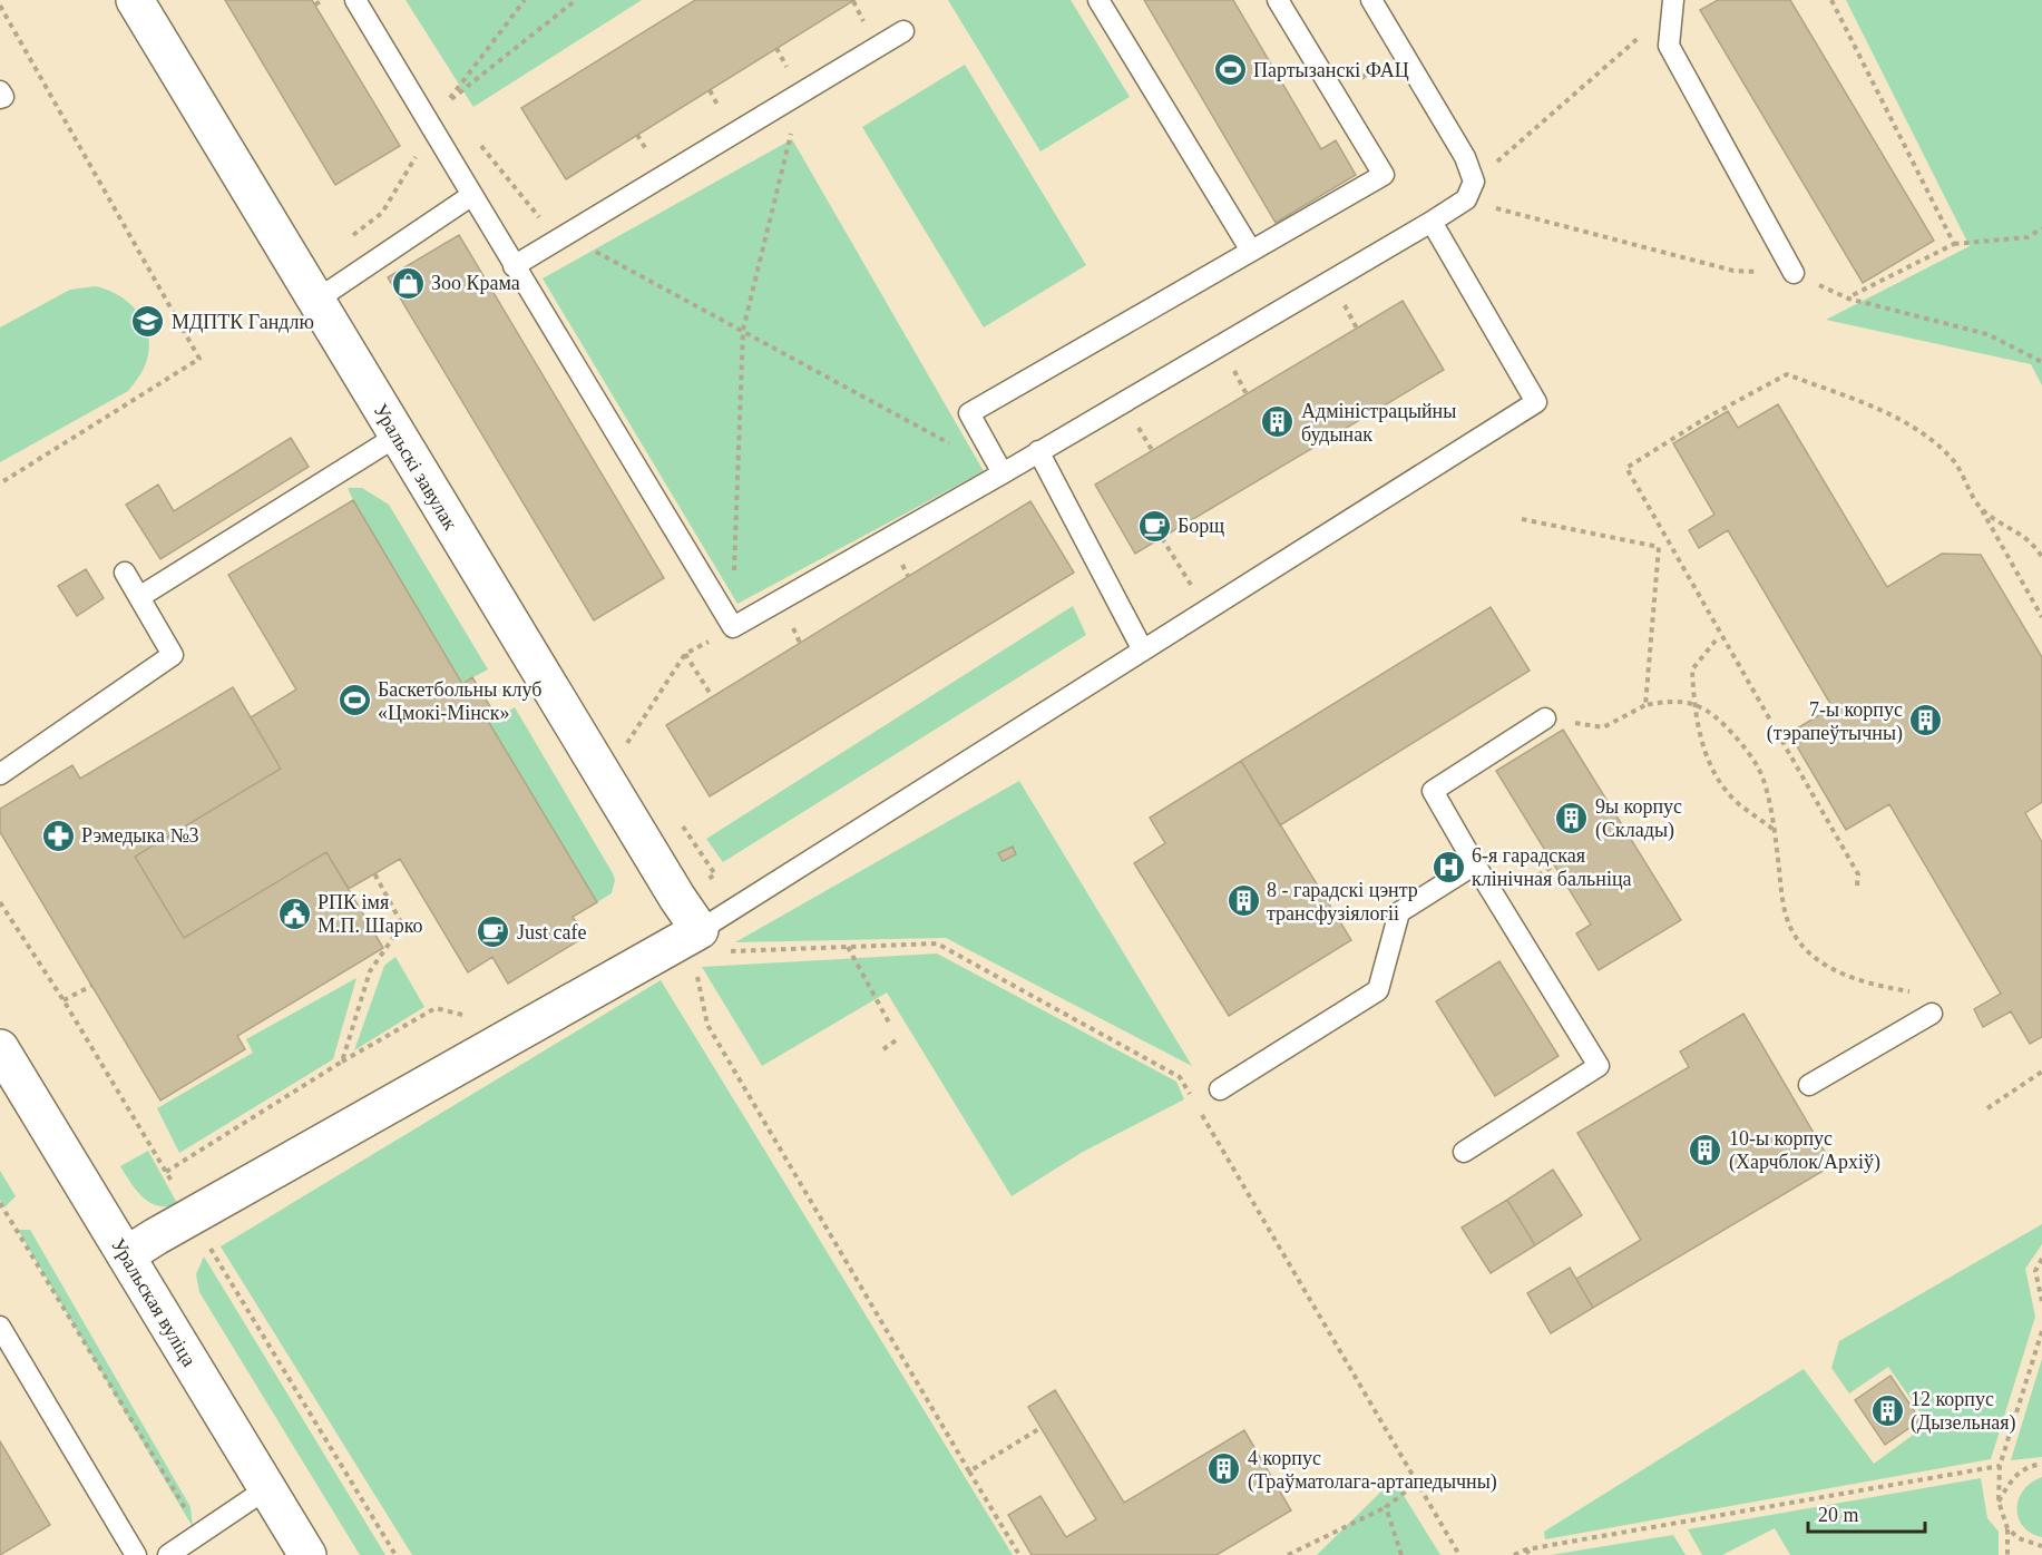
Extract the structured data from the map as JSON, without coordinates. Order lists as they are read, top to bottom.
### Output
{
  "streets": {
    "street": ["Уральскі завулак", "Уральская вуліца"]
  },
  "places": {
    "sports": ["Партызанскі ФАЦ", "Баскетбольны клуб «Цмокі-Мінск»"],
    "shop": ["Зоо Крама"],
    "school or university": ["МДПТК Гандлю"],
    "building": [
      "Адміністрацыйны будынак",
      "7-ы корпус (тэрапеўтычны)",
      "9ы корпус (Склады)",
      "8 - гарадскі цэнтр трансфузіялогіі",
      "10-ы корпус (Харчблок/Архіў)",
      "12 корпус (Дызельная)",
      "4 корпус (Траўматолага-артапедычны)"
    ],
    "cafe": ["Борщ", "Just cafe"],
    "pharmacy": ["Рэмедыка №3"],
    "hospital": ["6-я гарадская клінічная бальніца"],
    "public building": ["РПК імя М.П. Шарко"]
  },
  "scale_bar": "20 m"
}
